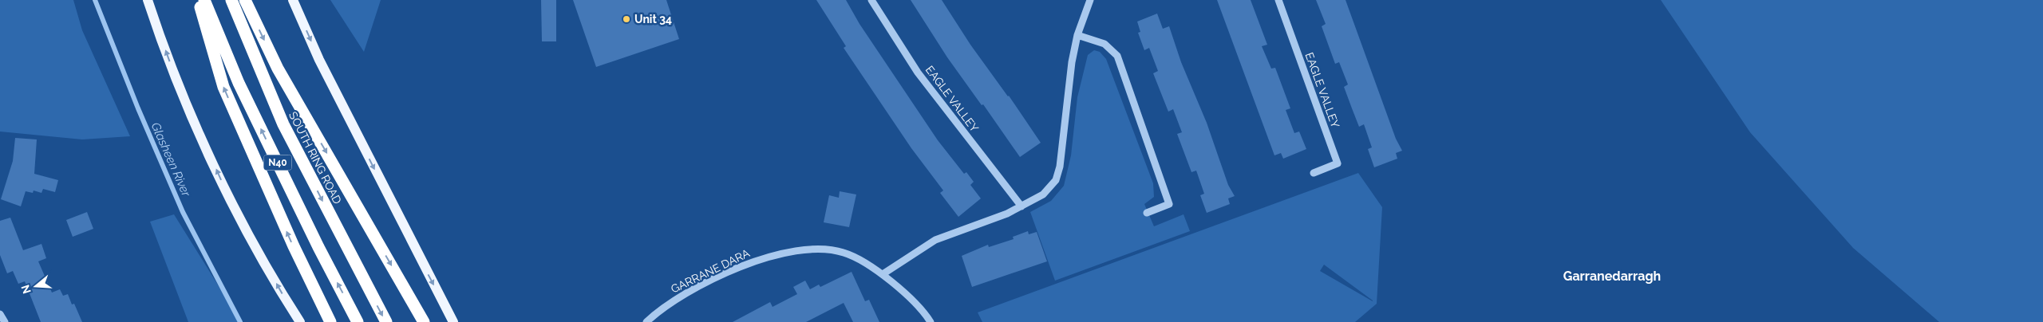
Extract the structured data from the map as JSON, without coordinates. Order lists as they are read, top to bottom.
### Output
{
  "streets": {
    "highway": ["SOUTH RING ROAD", "N40"],
    "street": ["EAGLE VALLEY", "GARRANE DARA"]
  },
  "districts": ["Garranedarragh"],
  "water": ["Glasheen River"],
  "places": ["Unit 34"],
  "north": "left"
}
